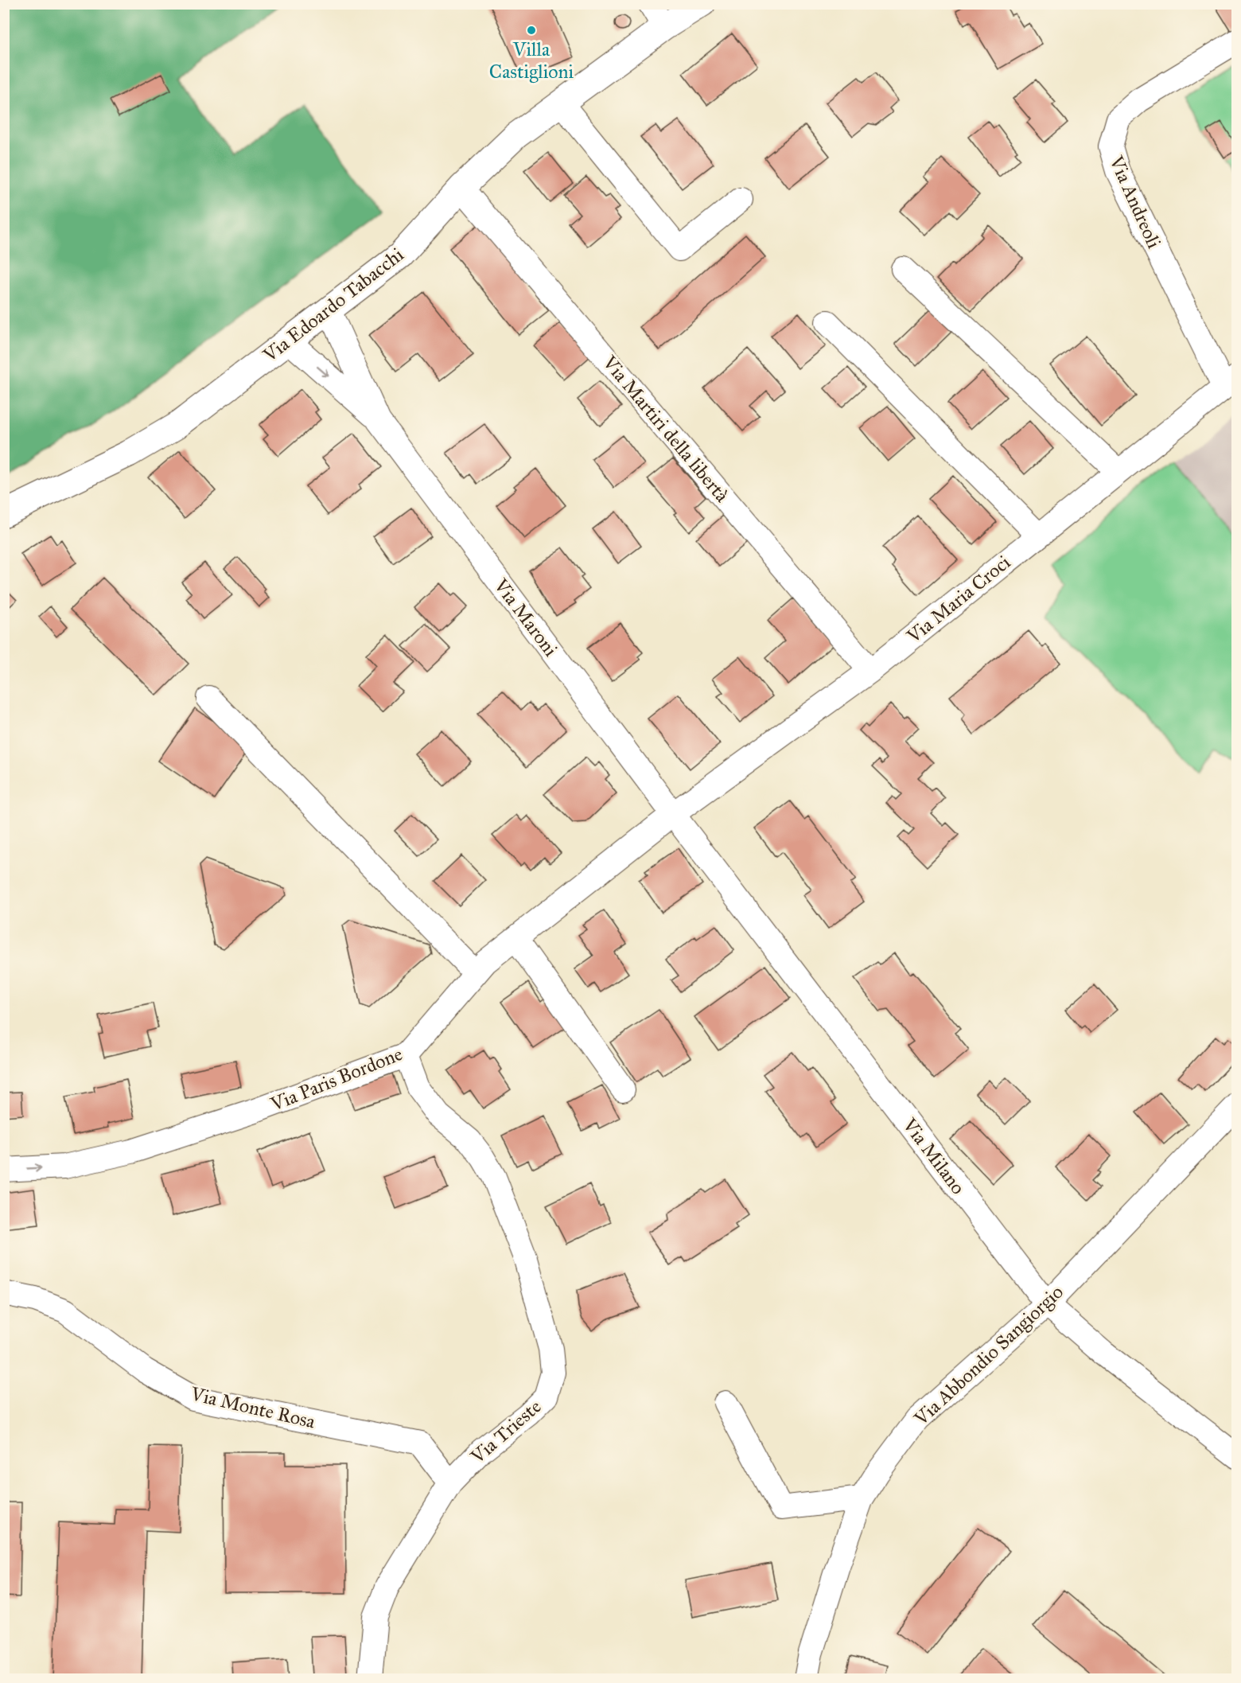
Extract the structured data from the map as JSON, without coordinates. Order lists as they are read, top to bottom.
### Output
{
  "streets": {
    "street": [
      "Via Andreoli",
      "Via Edoardo Tabacchi",
      "Via Martiri della libertà",
      "Via Maria Croci",
      "Via Maroni",
      "Via Paris Bordone",
      "Via Milano",
      "Via Abbondio Sangiorgio",
      "Via Monte Rosa",
      "Via Trieste"
    ]
  },
  "crossings": [
    ["Via Andreoli", "Via Maria Croci"],
    ["Via Edoardo Tabacchi", "Via Martiri della libertà"],
    ["Via Edoardo Tabacchi", "Via Maroni"],
    ["Via Martiri della libertà", "Via Maria Croci"],
    ["Via Maria Croci", "Via Maroni"],
    ["Via Maria Croci", "Via Paris Bordone"],
    ["Via Maria Croci", "Via Milano"],
    ["Via Maroni", "Via Paris Bordone"],
    ["Via Maroni", "Via Milano"],
    ["Via Paris Bordone", "Via Milano"],
    ["Via Paris Bordone", "Via Trieste"],
    ["Via Milano", "Via Abbondio Sangiorgio"],
    ["Via Monte Rosa", "Via Trieste"]
  ],
  "one_way": ["Via Paris Bordone"],
  "places": ["Villa Castiglioni"]
}
